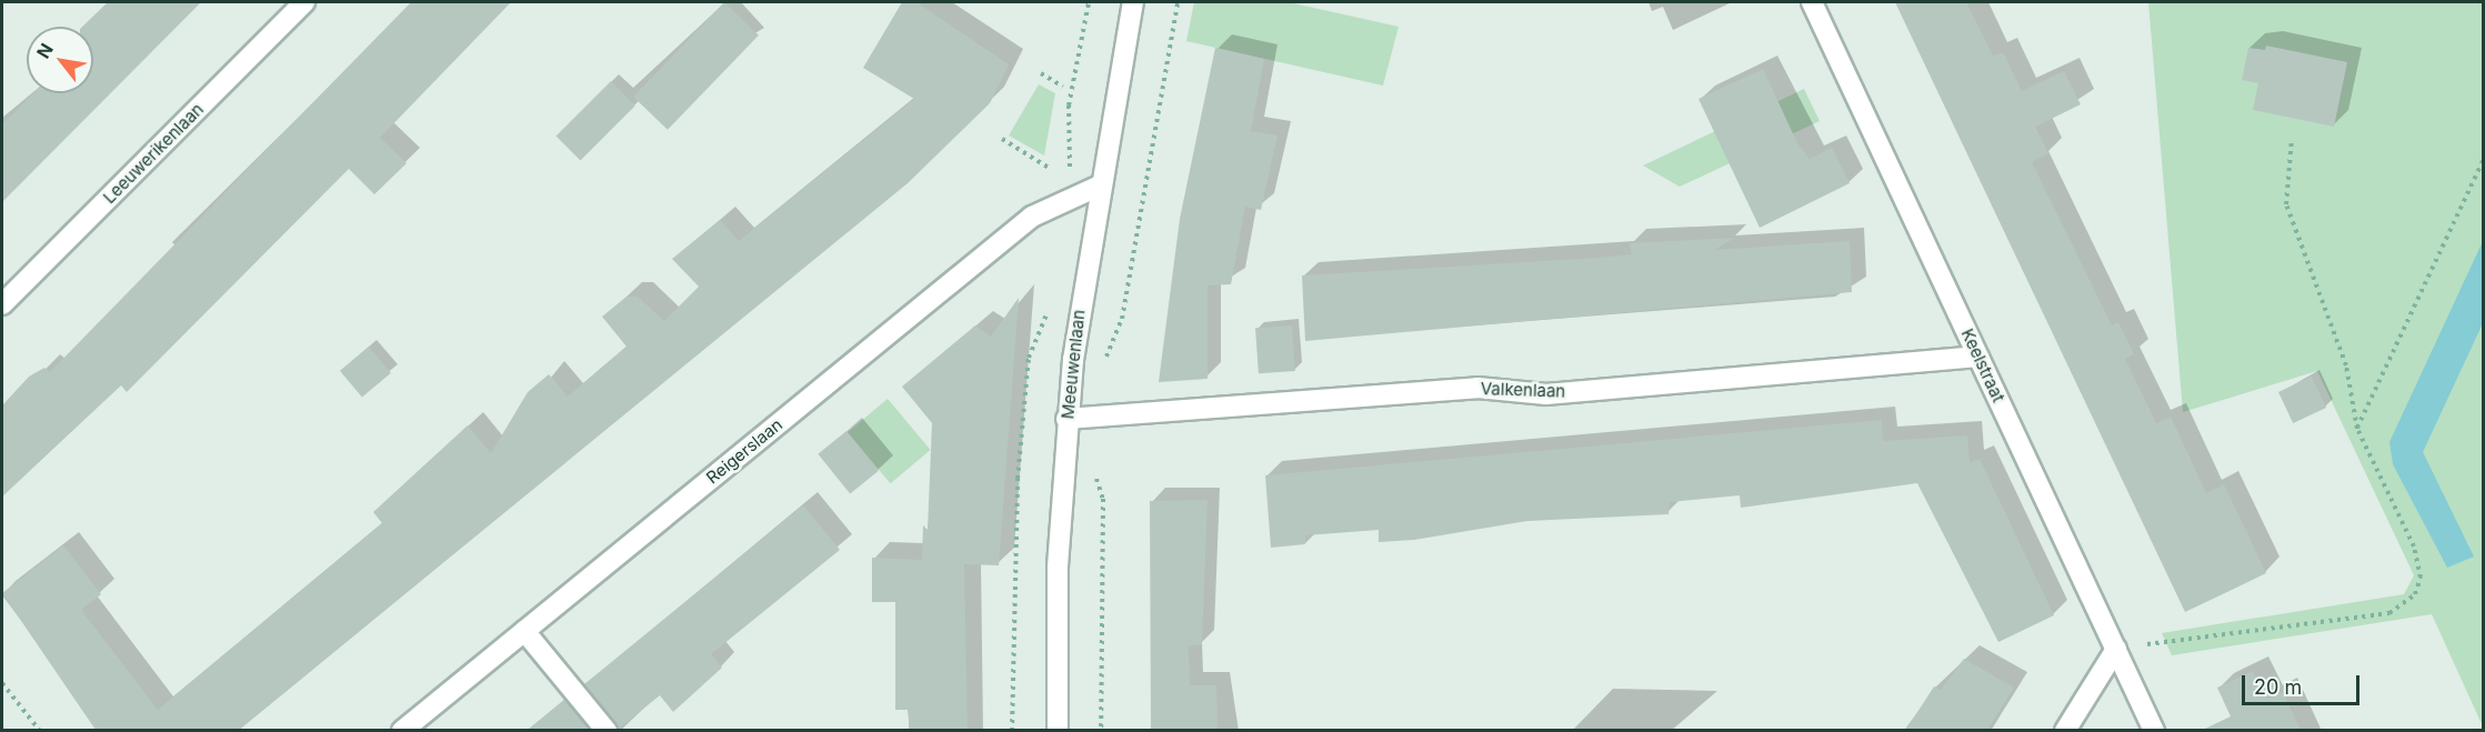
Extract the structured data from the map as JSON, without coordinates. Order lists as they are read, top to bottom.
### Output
{
  "streets": {
    "street": [
      "Leeuwerikenlaan",
      "Meeuwenlaan",
      "Keelstraat",
      "Valkenlaan",
      "Reigerslaan"
    ]
  },
  "crossings": [
    ["Meeuwenlaan", "Valkenlaan"],
    ["Meeuwenlaan", "Reigerslaan"],
    ["Keelstraat", "Valkenlaan"]
  ],
  "scale_bar": "20 m",
  "north": "top left"
}
